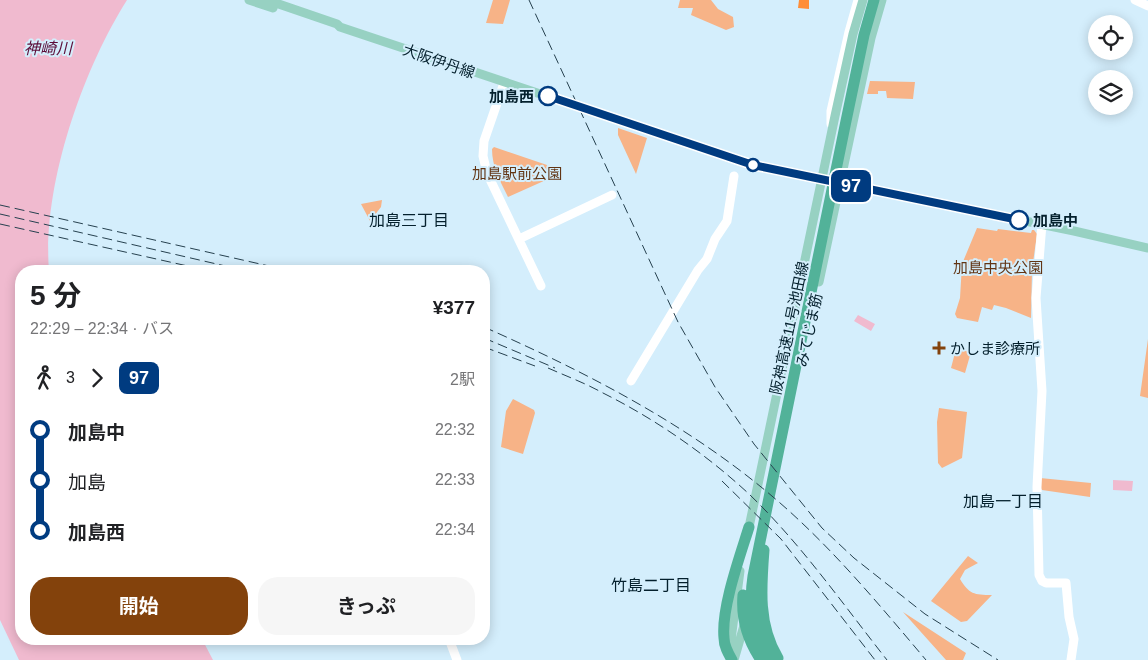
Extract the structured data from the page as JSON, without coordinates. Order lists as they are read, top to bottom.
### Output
{
  "streets": {
    "highway": ["阪神高速11号池田線"],
    "main road": ["大阪伊丹線", "みてじま筋"]
  },
  "crossings": [
    ["大阪伊丹線", "みてじま筋"]
  ],
  "districts": ["加島三丁目", "加島一丁目", "竹島二丁目"],
  "water": ["神崎川"],
  "parks": ["加島駅前公園", "加島中央公園"],
  "places": {
    "other": ["加島西", "加島中"],
    "health": ["かしま診療所"]
  },
  "lines": ["bus line 97"],
  "page": {
    "on_map": "97",
    "heading": ["5 分", "22:29 – 22:34 · バス", "¥377"],
    "legs": ["3", "97", "2駅"],
    "list": [
      {
        "name": "加島中",
        "value": "22:32"
      },
      {
        "name": "加島",
        "value": "22:33"
      },
      {
        "name": "加島西",
        "value": "22:34"
      }
    ],
    "buttons": ["開始", "きっぷ"]
  }
}
